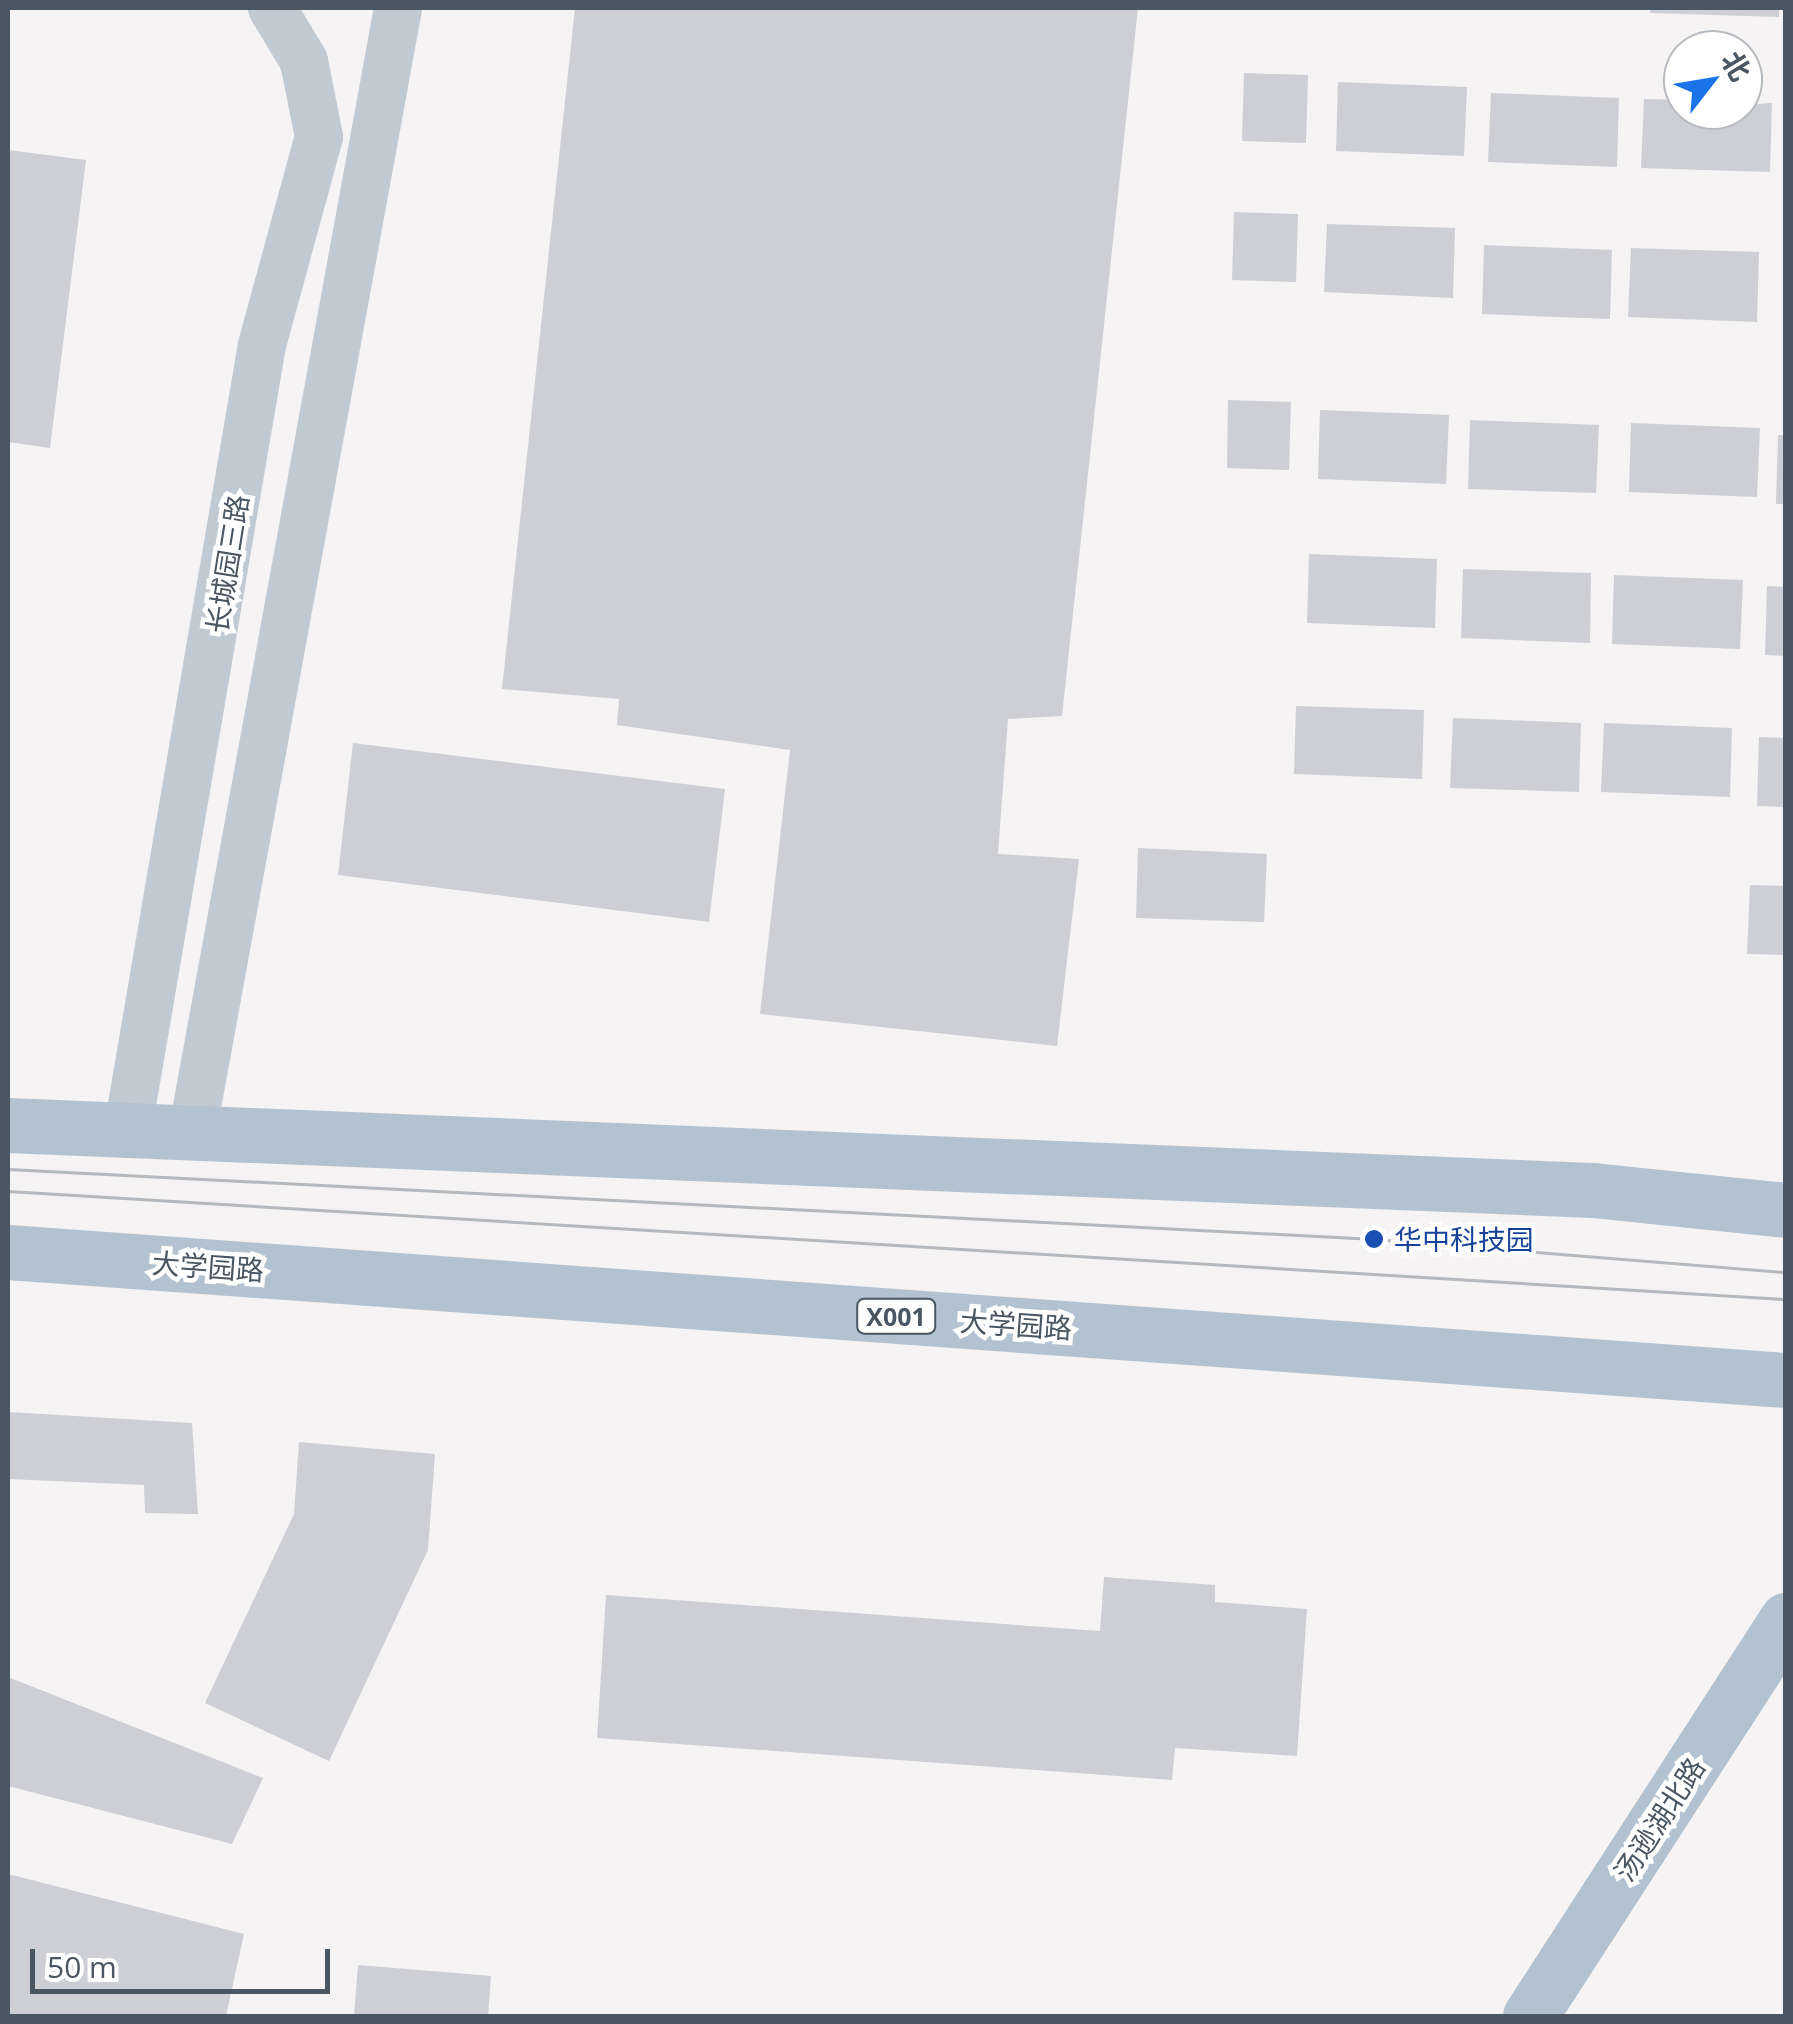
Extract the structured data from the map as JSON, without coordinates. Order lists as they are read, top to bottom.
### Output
{
  "streets": {
    "main road": ["大学园路", "X001", "汤逊湖北路"],
    "street": ["长城园三路"]
  },
  "places": ["华中科技园"],
  "scale_bar": "50 m",
  "north": "top right"
}
